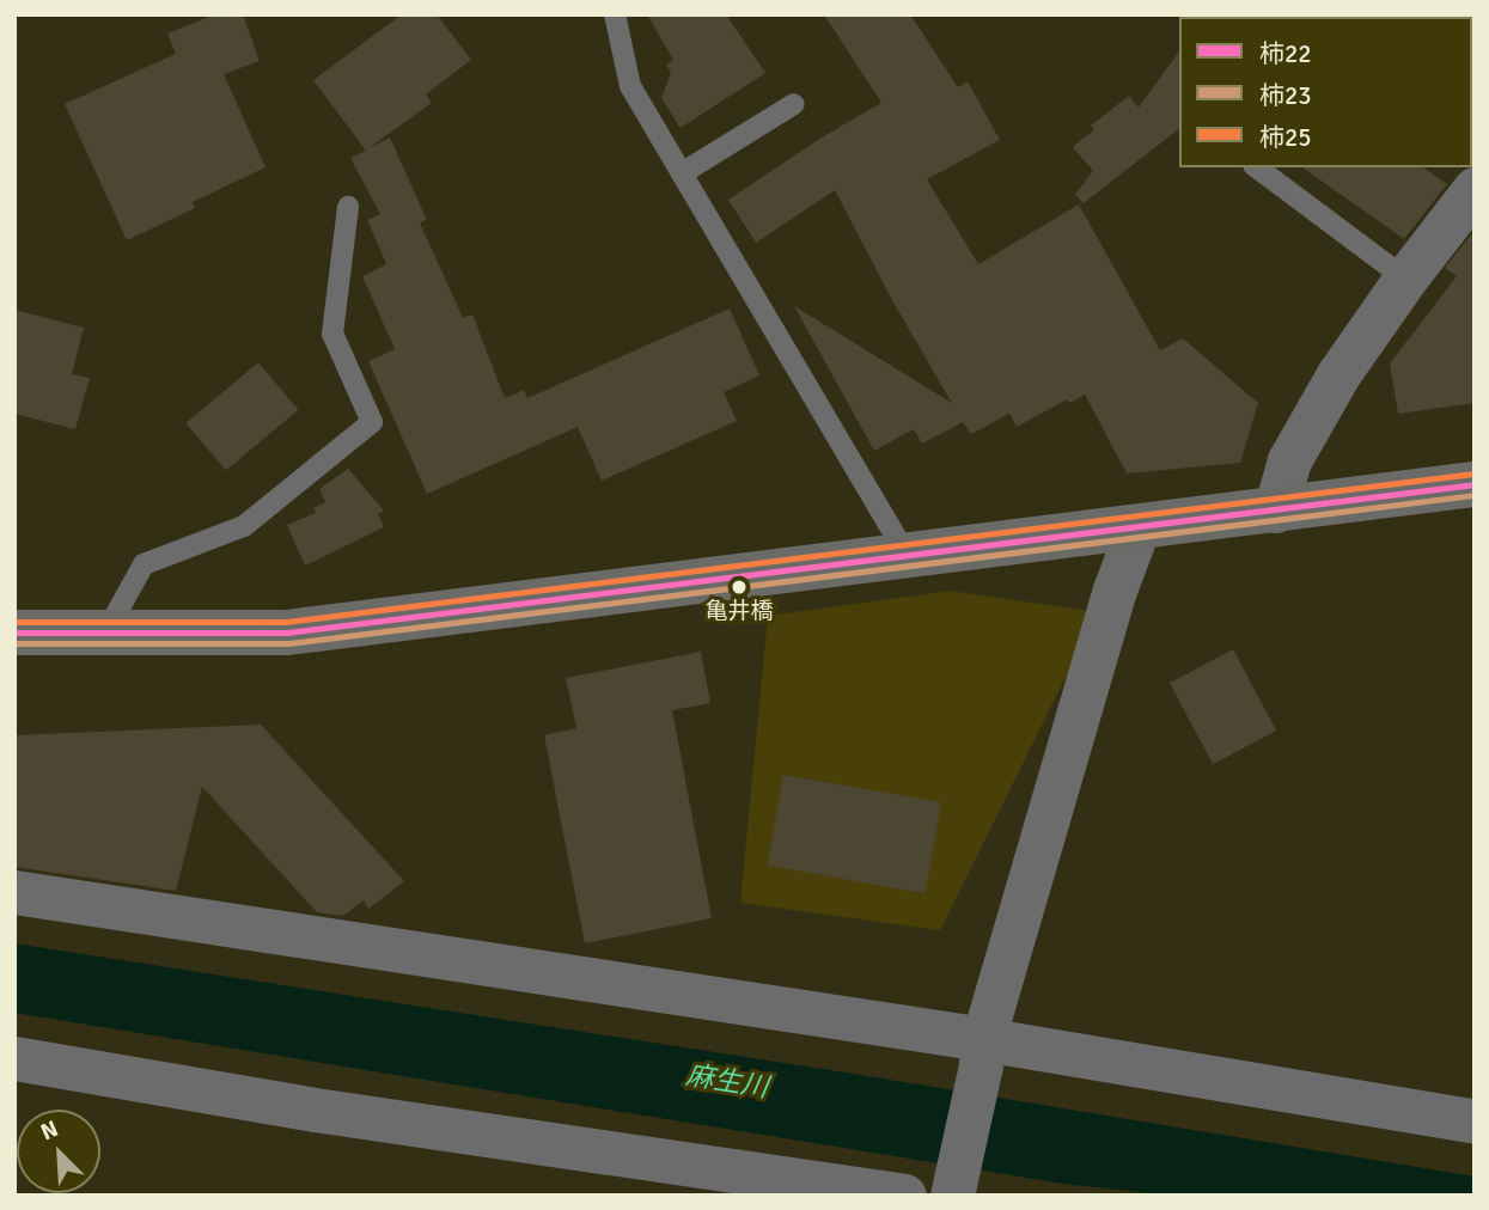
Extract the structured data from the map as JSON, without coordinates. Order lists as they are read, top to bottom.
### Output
{
  "water": ["麻生川"],
  "places": ["亀井橋"],
  "lines": ["transit line 柿25", "transit line 柿22", "transit line 柿23"],
  "legend": ["柿22", "柿23", "柿25"],
  "north": "top left"
}
